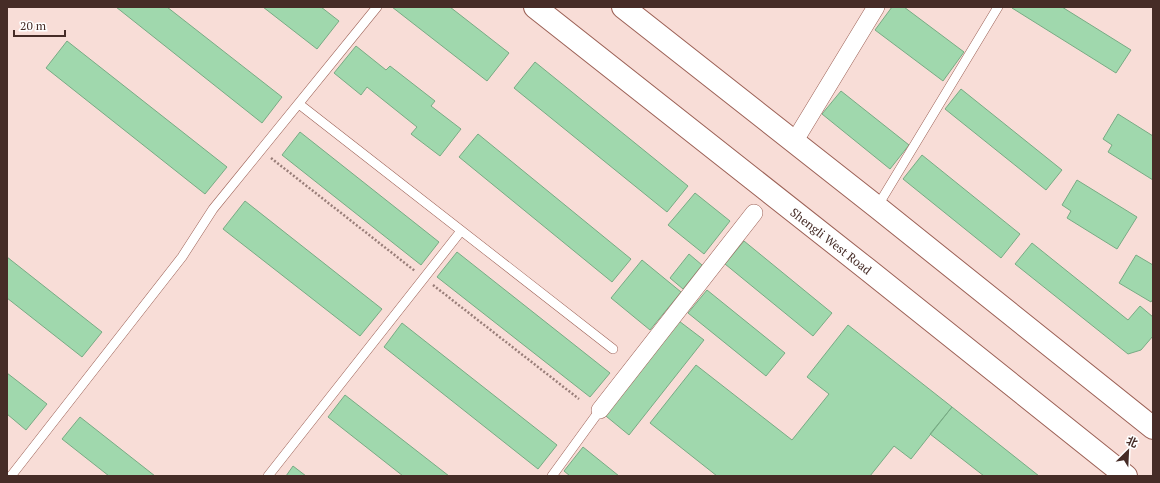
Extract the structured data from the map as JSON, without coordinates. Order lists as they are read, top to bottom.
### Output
{
  "streets": {
    "main road": ["Shengli West Road"]
  },
  "scale_bar": "20 m",
  "north": "top right"
}
